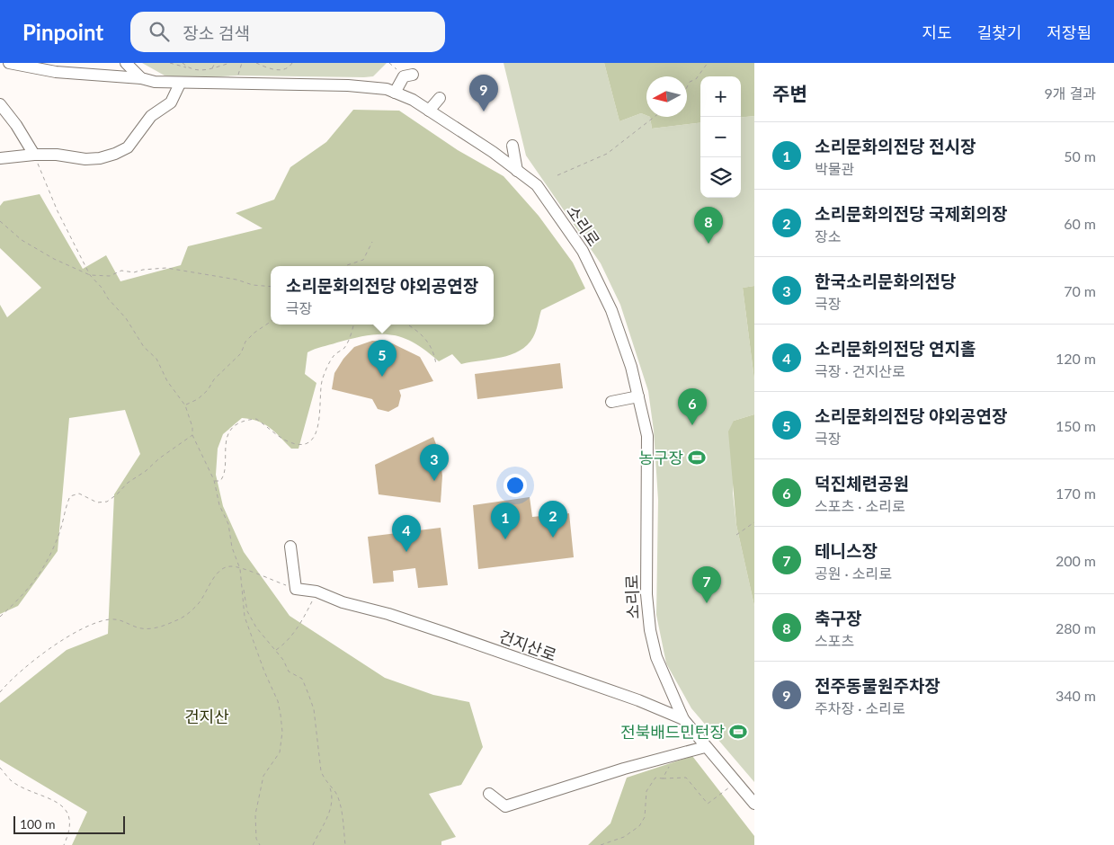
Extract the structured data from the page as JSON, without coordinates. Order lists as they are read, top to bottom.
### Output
{
  "streets": {
    "street": ["소리로", "건지산로"]
  },
  "crossings": [
    ["소리로", "건지산로"]
  ],
  "parks": ["건지산"],
  "places": {
    "sports": ["농구장", "전북배드민턴장"]
  },
  "scale_bar": "100 m",
  "north": "left",
  "page": {
    "header": "Pinpoint",
    "search": "장소 검색",
    "nav": ["지도", "길찾기", "저장됨"],
    "heading": ["주변", "9개 결과"],
    "pins": [
      "9",
      "8",
      "5",
      "6",
      "3",
      "2",
      "1",
      "4",
      "7"
    ],
    "map_buttons": ["+", "−"],
    "list": [
      {
        "mark": "1",
        "name": "소리문화의전당 전시장",
        "note": "박물관",
        "value": "50 m"
      },
      {
        "mark": "2",
        "name": "소리문화의전당 국제회의장",
        "note": "장소",
        "value": "60 m"
      },
      {
        "mark": "3",
        "name": "한국소리문화의전당",
        "note": "극장",
        "value": "70 m"
      },
      {
        "mark": "4",
        "name": "소리문화의전당 연지홀",
        "note": "극장 · 건지산로",
        "value": "120 m"
      },
      {
        "mark": "5",
        "name": "소리문화의전당 야외공연장",
        "note": "극장",
        "value": "150 m"
      },
      {
        "mark": "6",
        "name": "덕진체련공원",
        "note": "스포츠 · 소리로",
        "value": "170 m"
      },
      {
        "mark": "7",
        "name": "테니스장",
        "note": "공원 · 소리로",
        "value": "200 m"
      },
      {
        "mark": "8",
        "name": "축구장",
        "note": "스포츠",
        "value": "280 m"
      },
      {
        "mark": "9",
        "name": "전주동물원주차장",
        "note": "주차장 · 소리로",
        "value": "340 m"
      }
    ],
    "popup": ["소리문화의전당 야외공연장", "극장"],
    "scale": "100 m"
  }
}
